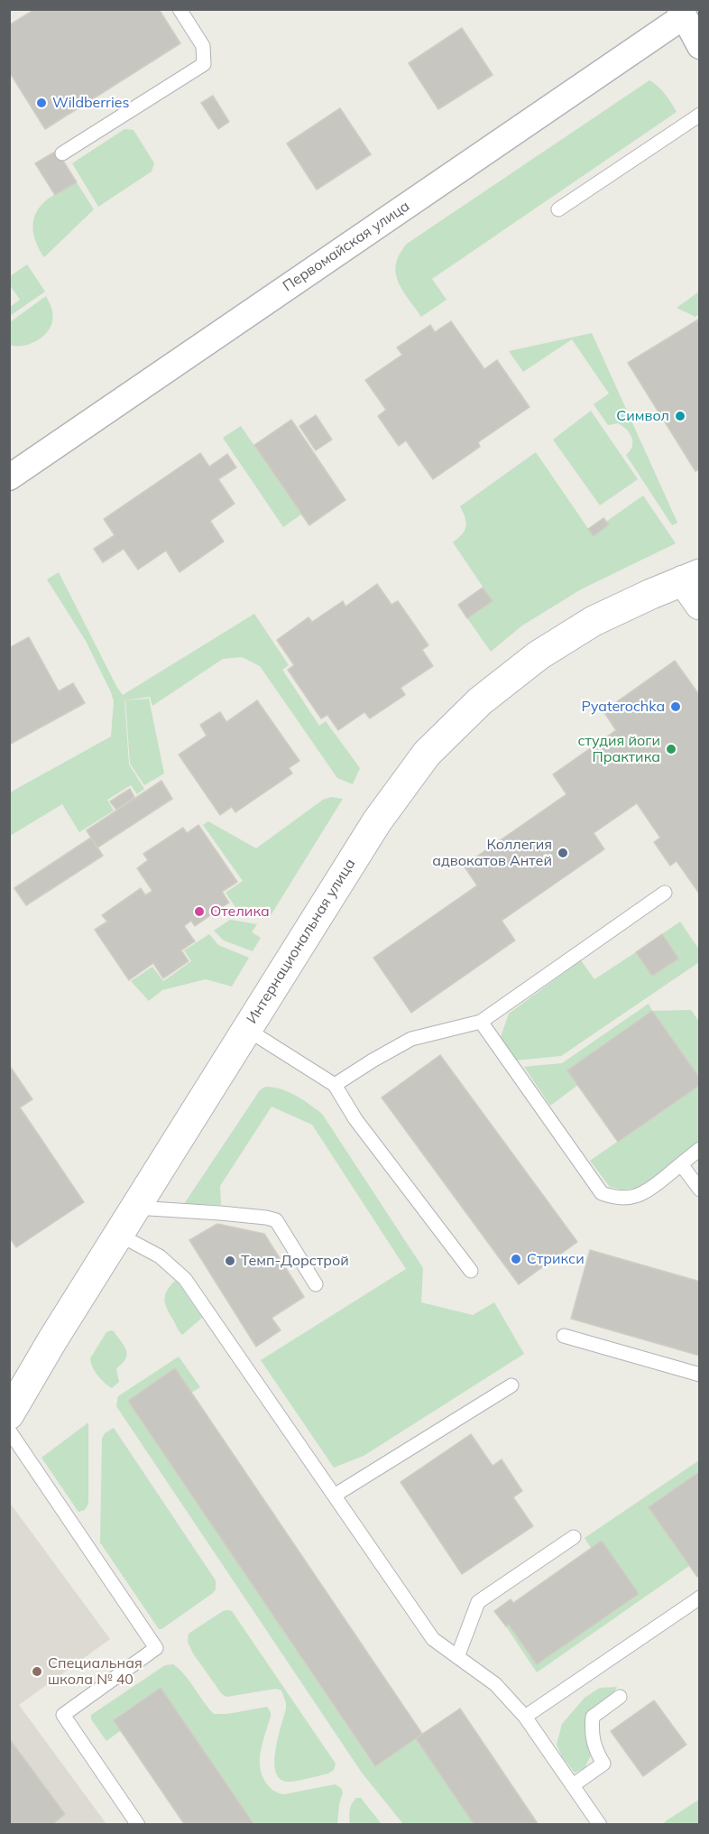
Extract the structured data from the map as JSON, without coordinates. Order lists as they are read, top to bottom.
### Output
{
  "streets": {
    "street": ["Первомайская улица", "Интернациональная улица"]
  },
  "places": [
    "Wildberries",
    "Символ",
    "Pyaterochka",
    "студия йоги Практика",
    "Коллегия адвокатов Антей",
    "Отелика",
    "Стрикси",
    "Темп-Дорстрой",
    "Специальная школа № 40"
  ]
}
